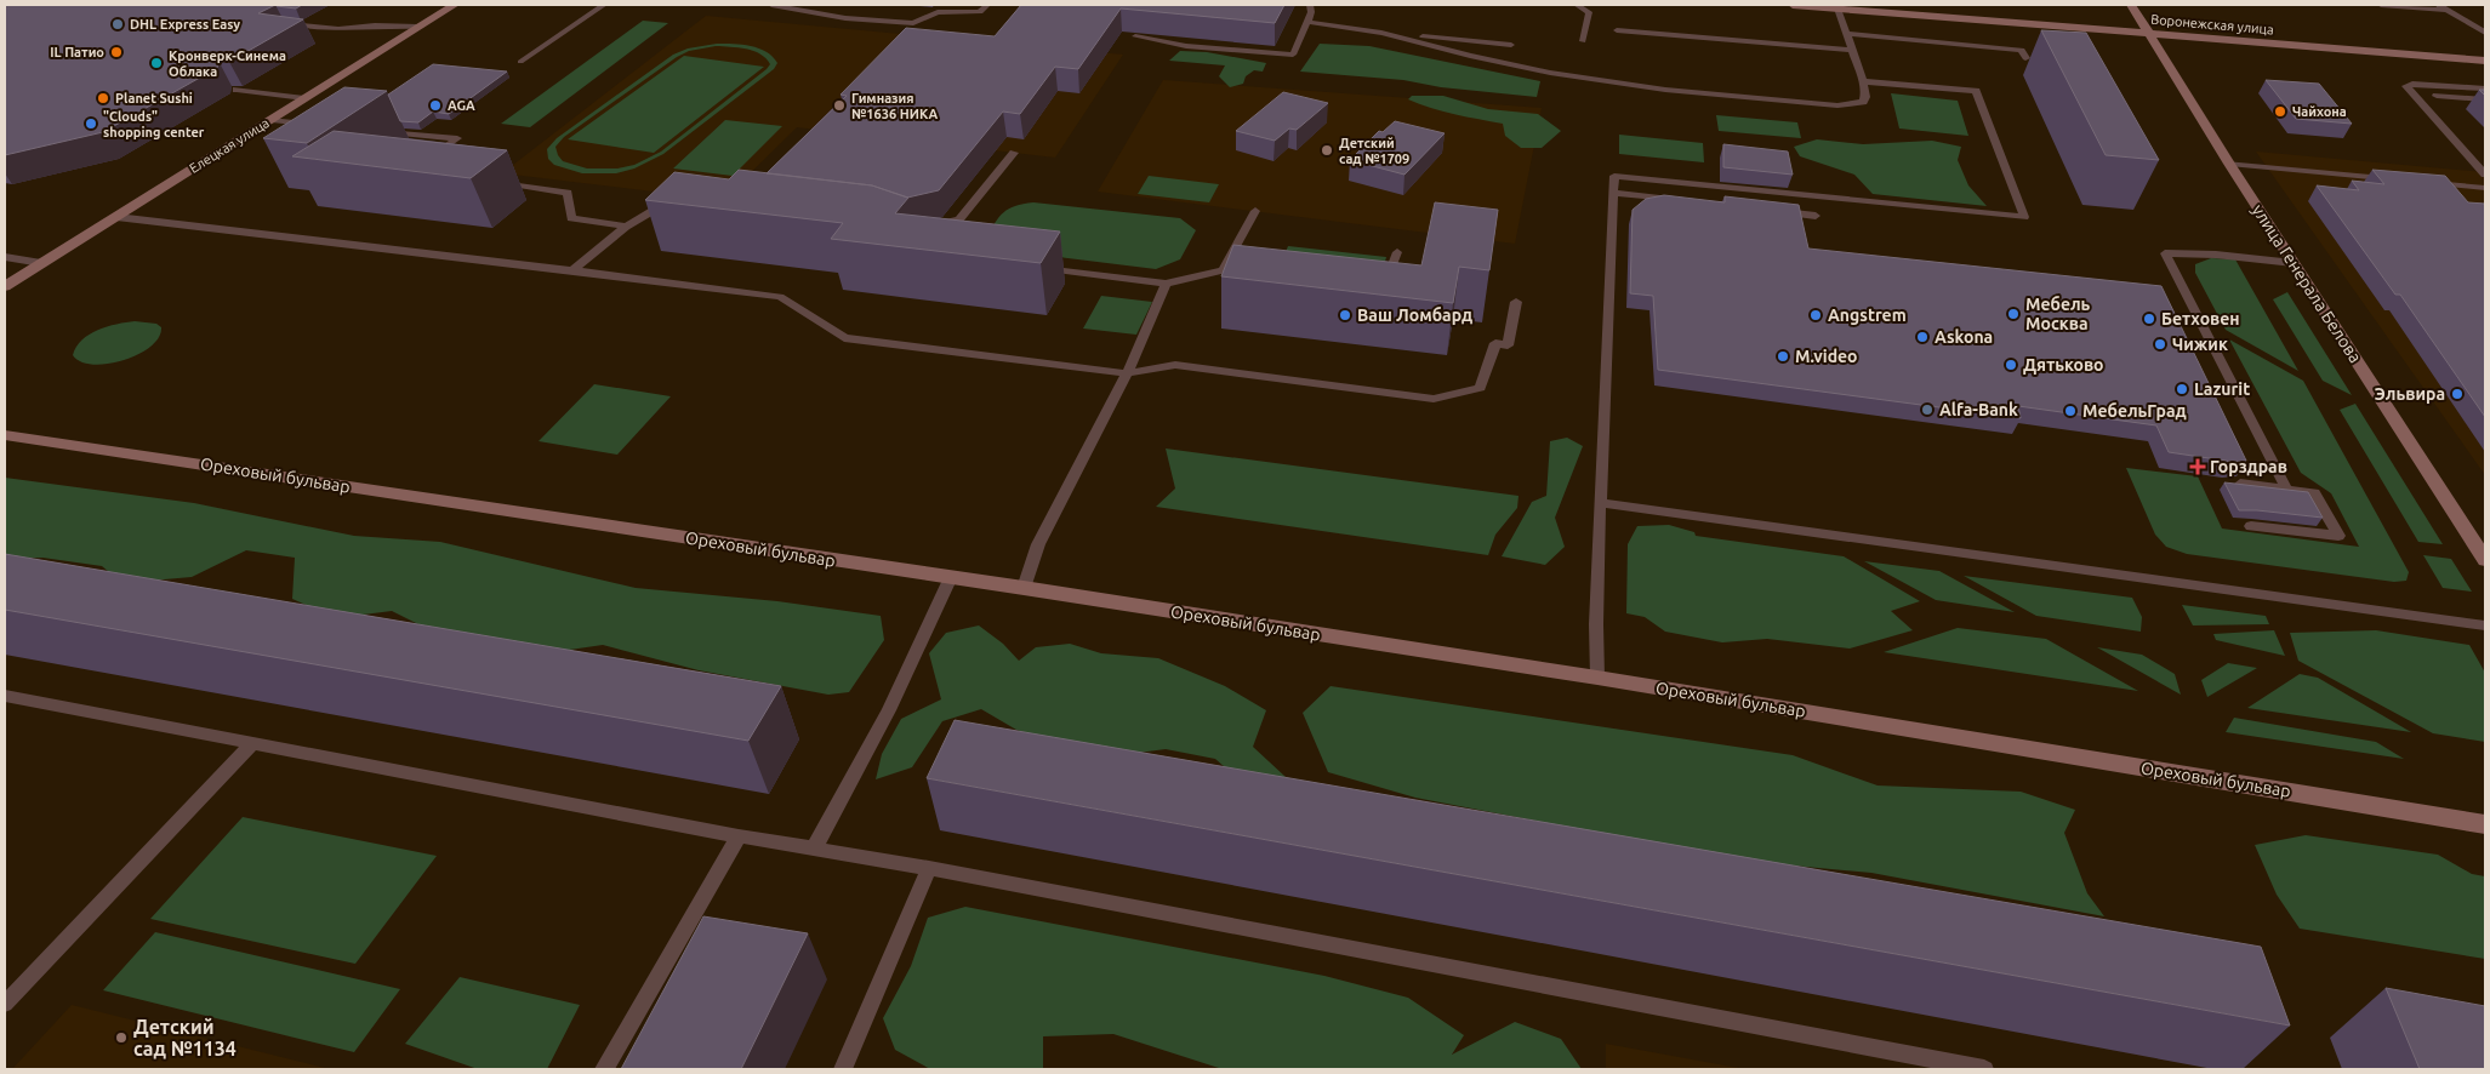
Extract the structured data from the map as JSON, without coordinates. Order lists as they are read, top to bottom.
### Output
{
  "streets": {
    "street": [
      "Воронежская улица",
      "Елецкая улица",
      "улица Генерала Белова",
      "Ореховый бульвар"
    ]
  },
  "crossings": [
    ["Воронежская улица", "улица Генерала Белова"]
  ],
  "places": {
    "other": [
      "DHL Express Easy",
      "IL Патио",
      "Кронверк-Синема Облака",
      "Planet Sushi",
      "AGA",
      "Гимназия №1636 НИКА",
      "Чайхона",
      "\"Clouds\" shopping center",
      "Детский сад №1709",
      "Мебель Москва",
      "Ваш Ломбард",
      "Angstrem",
      "Бетховен",
      "Askona",
      "Чижик",
      "M.video",
      "Дятьково",
      "Lazurit",
      "Эльвира",
      "Alfa-Bank",
      "МебельГрад",
      "Детский сад №1134"
    ],
    "health": ["Горздрав"]
  }
}
